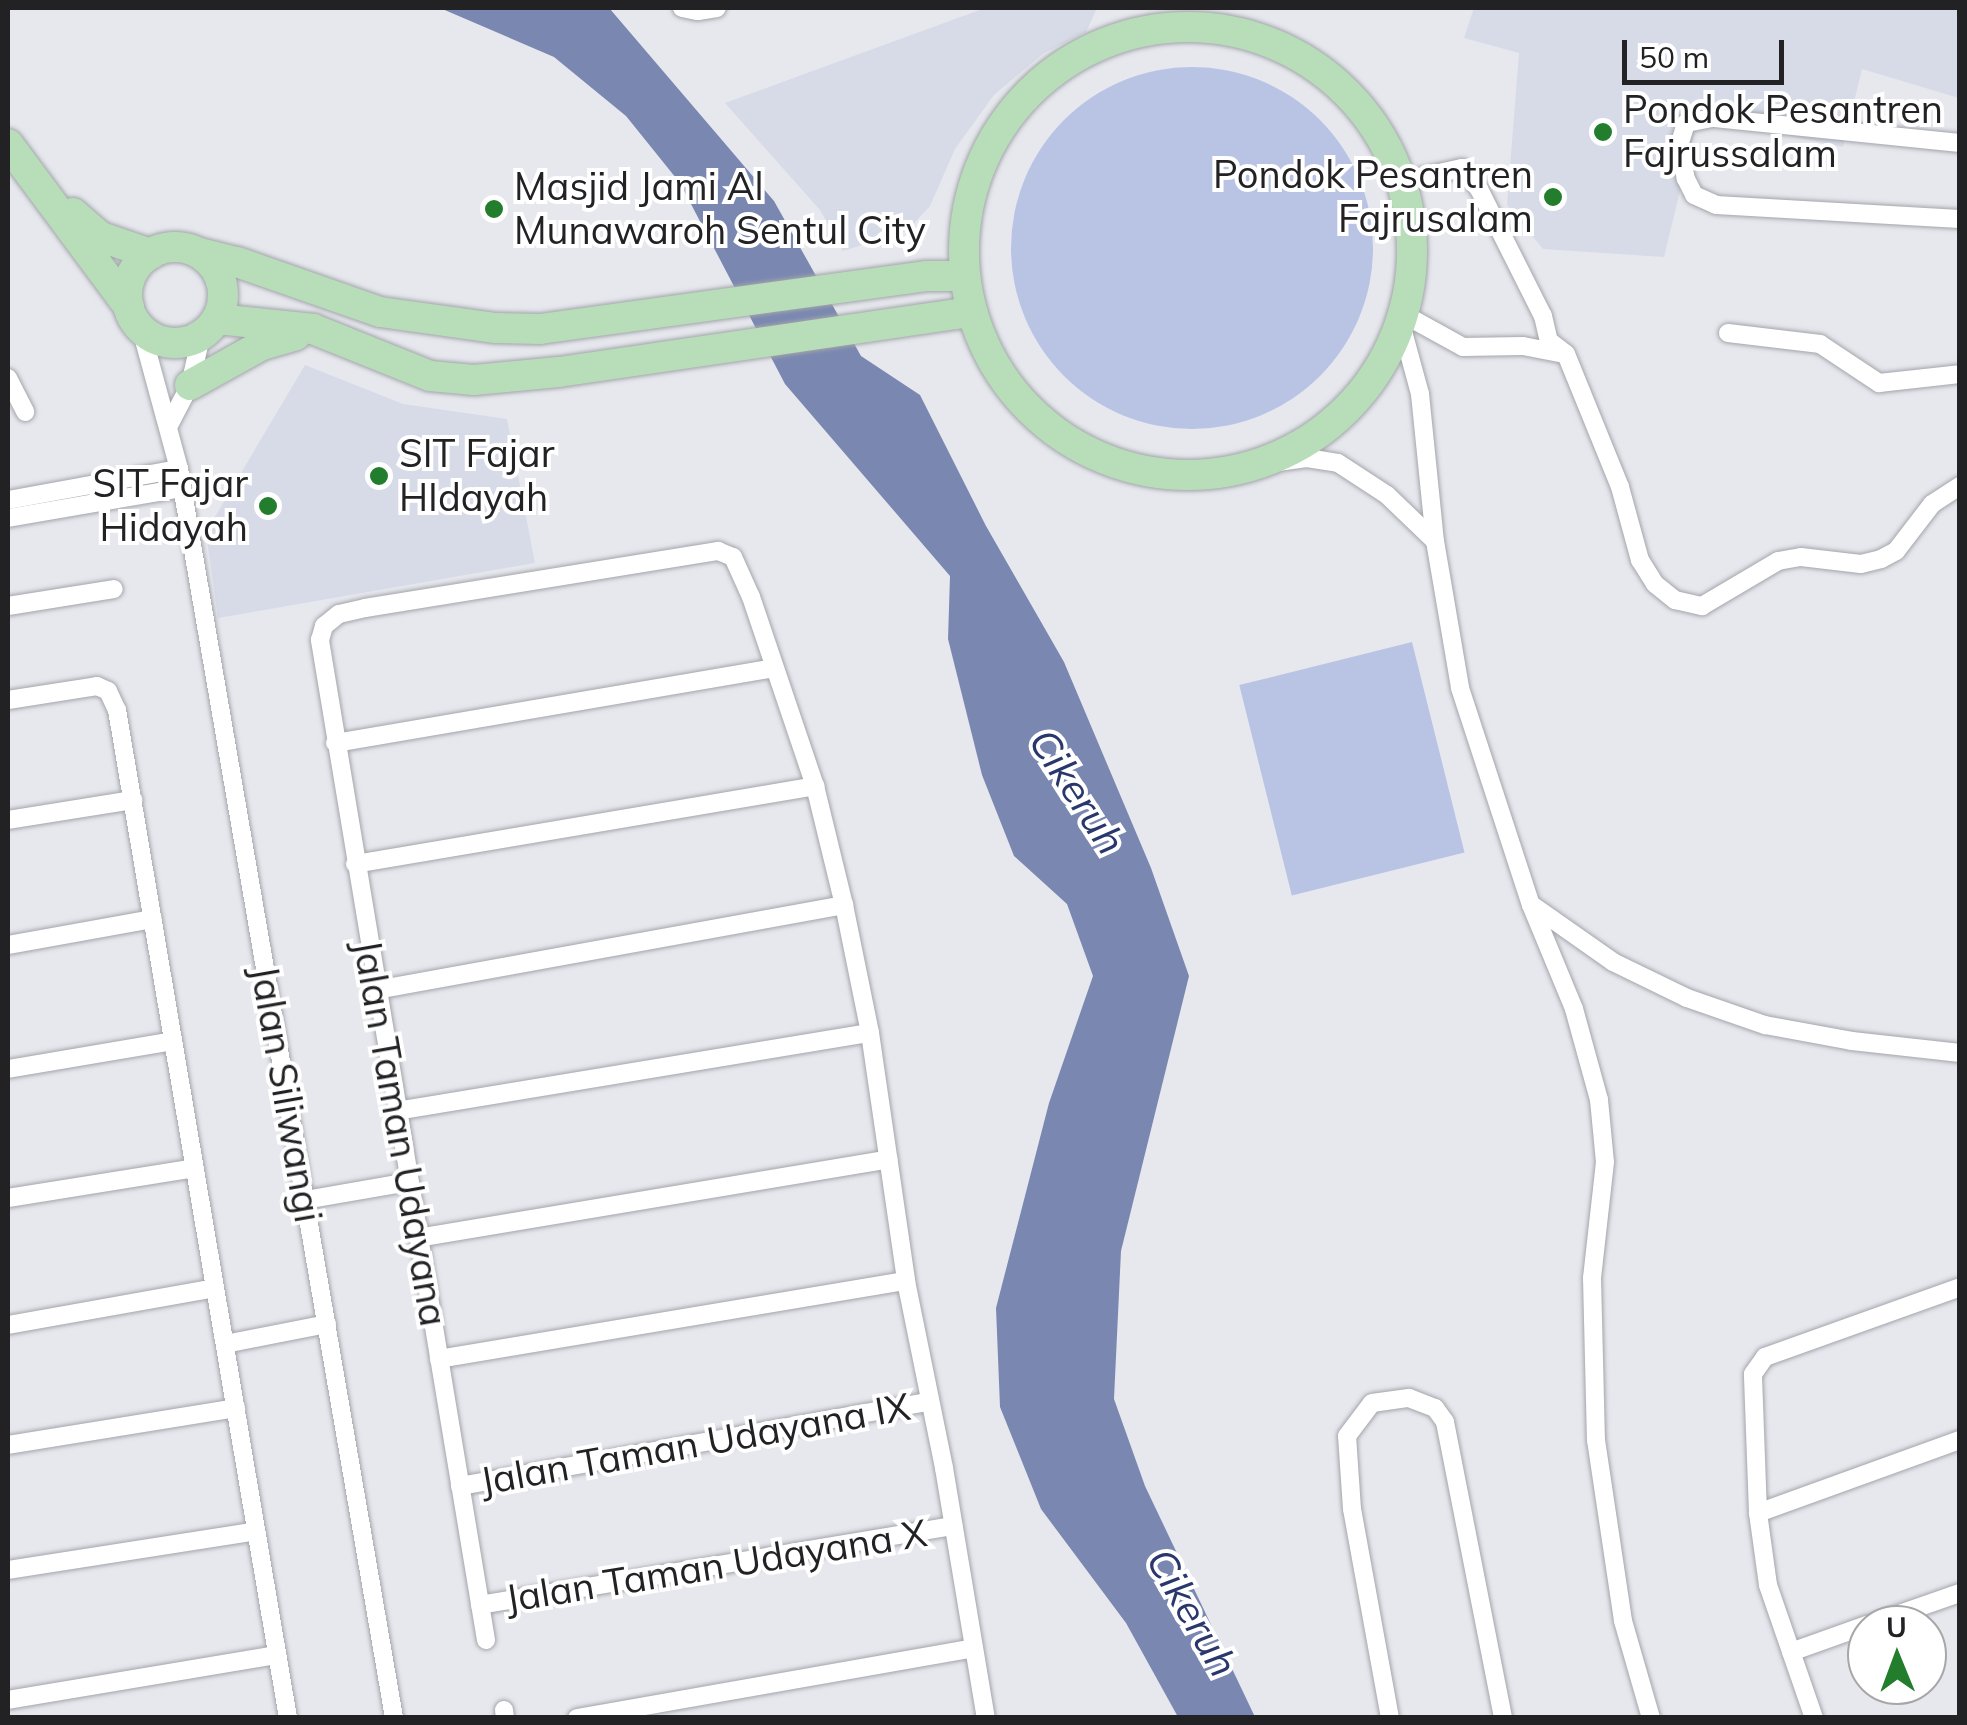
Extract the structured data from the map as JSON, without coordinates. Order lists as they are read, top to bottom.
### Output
{
  "streets": {
    "street": [
      "Jalan Siliwangi",
      "Jalan Taman Udayana",
      "Jalan Taman Udayana IX",
      "Jalan Taman Udayana X"
    ]
  },
  "crossings": [
    ["Jalan Taman Udayana", "Jalan Taman Udayana IX"],
    ["Jalan Taman Udayana", "Jalan Taman Udayana X"]
  ],
  "water": ["Cikeruh"],
  "places": [
    "Pondok Pesantren Fajrussalam",
    "Pondok Pesantren Fajrusalam",
    "Masjid Jami Al Munawaroh Sentul City",
    "SIT Fajar HIdayah",
    "SIT Fajar Hidayah"
  ],
  "scale_bar": "50 m",
  "north": "top"
}
